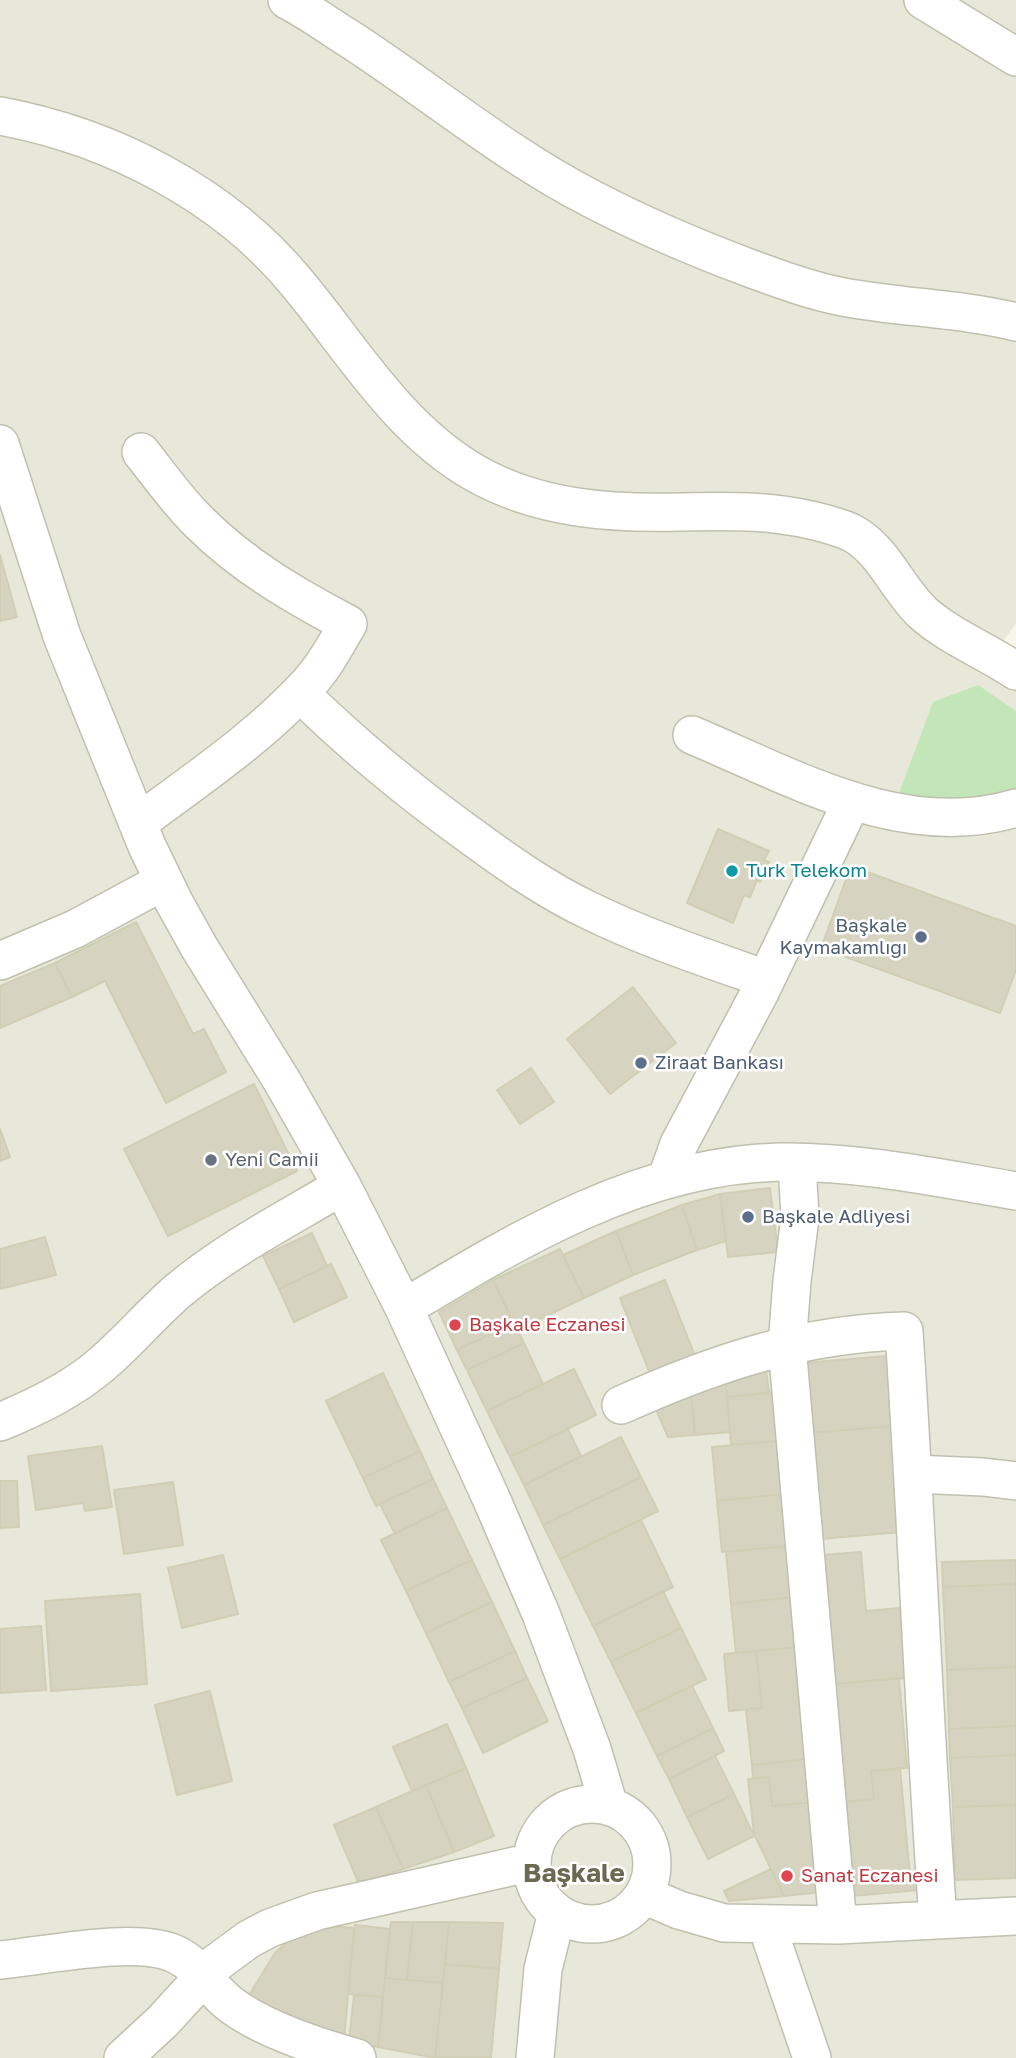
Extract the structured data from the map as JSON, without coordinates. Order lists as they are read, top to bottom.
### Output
{
  "districts": ["Başkale"],
  "places": [
    "Turk Telekom",
    "Başkale Kaymakamlığı",
    "Ziraat Bankası",
    "Yeni Camii",
    "Başkale Adliyesi",
    "Başkale Eczanesi",
    "Sanat Eczanesi"
  ]
}
